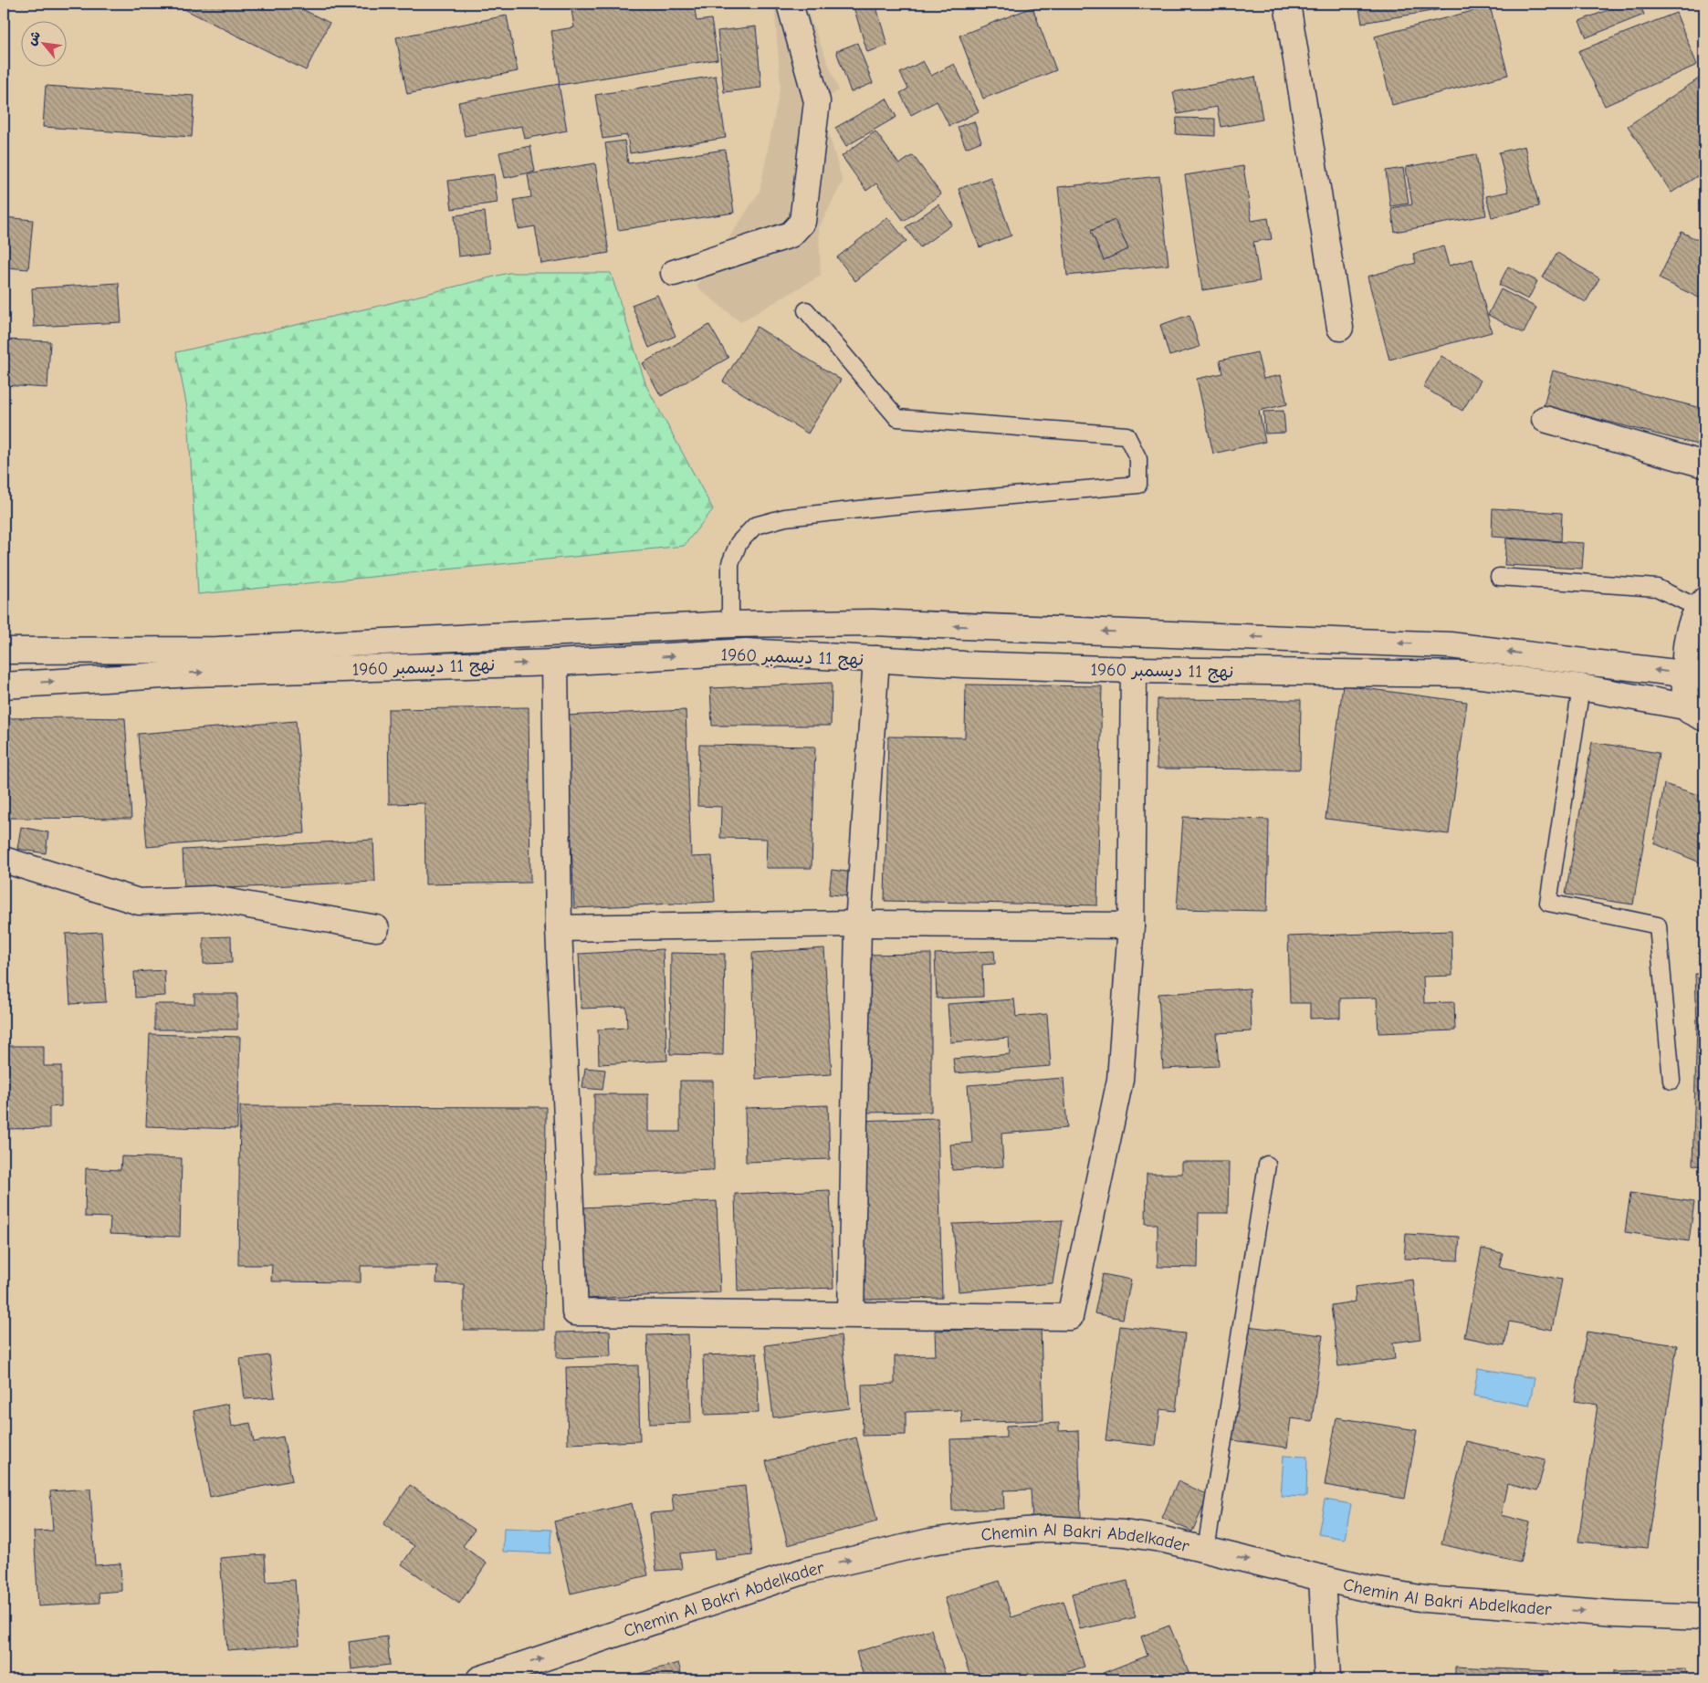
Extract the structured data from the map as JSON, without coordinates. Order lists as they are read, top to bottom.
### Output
{
  "streets": {
    "street": ["نهج 11 ديسمبر 1960", "Chemin Al Bakri Abdelkader"]
  },
  "one_way": ["Chemin Al Bakri Abdelkader"],
  "north": "top left"
}
